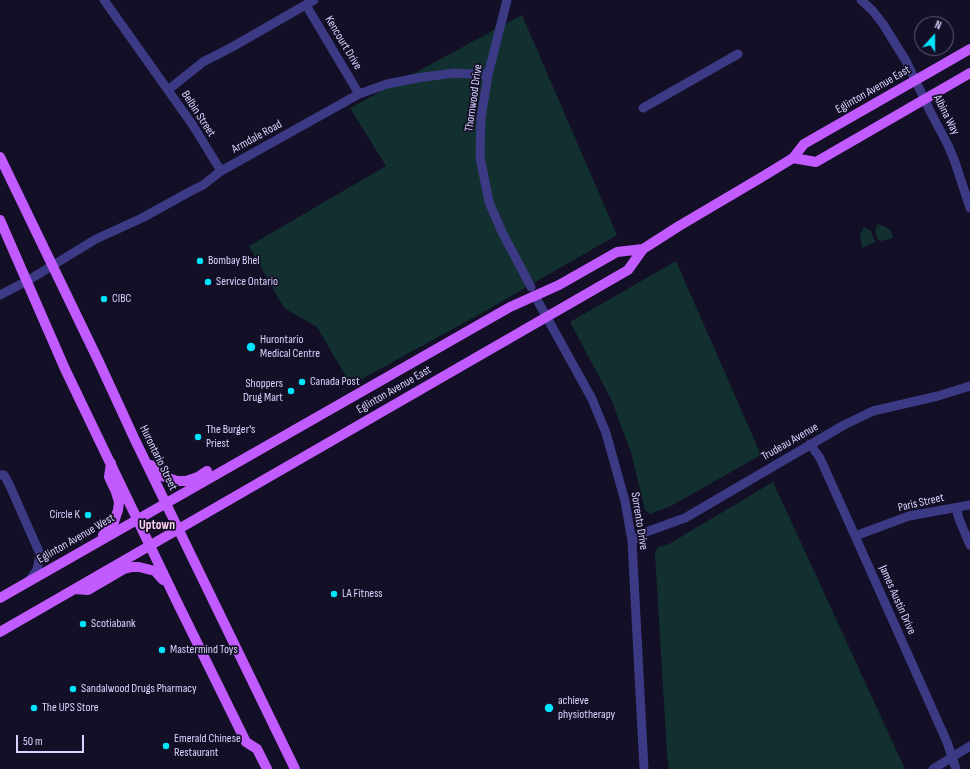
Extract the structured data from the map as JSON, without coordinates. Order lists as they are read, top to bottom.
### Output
{
  "streets": {
    "main road": ["Eglinton Avenue East", "Hurontario Street", "Eglinton Avenue West"],
    "street": [
      "Kencourt Drive",
      "Thornwood Drive",
      "Belbin Street",
      "Albina Way",
      "Armdale Road",
      "Trudeau Avenue",
      "Paris Street",
      "Sorrento Drive",
      "James Austin Drive"
    ]
  },
  "crossings": [
    ["Kencourt Drive", "Armdale Road"],
    ["Eglinton Avenue East", "Thornwood Drive"],
    ["Eglinton Avenue East", "Albina Way"],
    ["Eglinton Avenue East", "Hurontario Street"],
    ["Eglinton Avenue East", "Sorrento Drive"],
    ["Eglinton Avenue East", "Eglinton Avenue West"],
    ["Thornwood Drive", "Armdale Road"],
    ["Thornwood Drive", "Sorrento Drive"],
    ["Belbin Street", "Armdale Road"],
    ["Armdale Road", "Hurontario Street"],
    ["Trudeau Avenue", "Sorrento Drive"],
    ["Trudeau Avenue", "James Austin Drive"],
    ["Hurontario Street", "Eglinton Avenue West"],
    ["Paris Street", "James Austin Drive"]
  ],
  "districts": ["Uptown"],
  "places": [
    "Bombay Bhel",
    "Service Ontario",
    "CIBC",
    "Hurontario Medical Centre",
    "Canada Post",
    "Shoppers Drug Mart",
    "The Burger's Priest",
    "Circle K",
    "LA Fitness",
    "Scotiabank",
    "Mastermind Toys",
    "Sandalwood Drugs Pharmacy",
    "The UPS Store",
    "achieve physiotherapy",
    "Emerald Chinese Restaurant"
  ],
  "scale_bar": "50 m",
  "north": "top"
}
